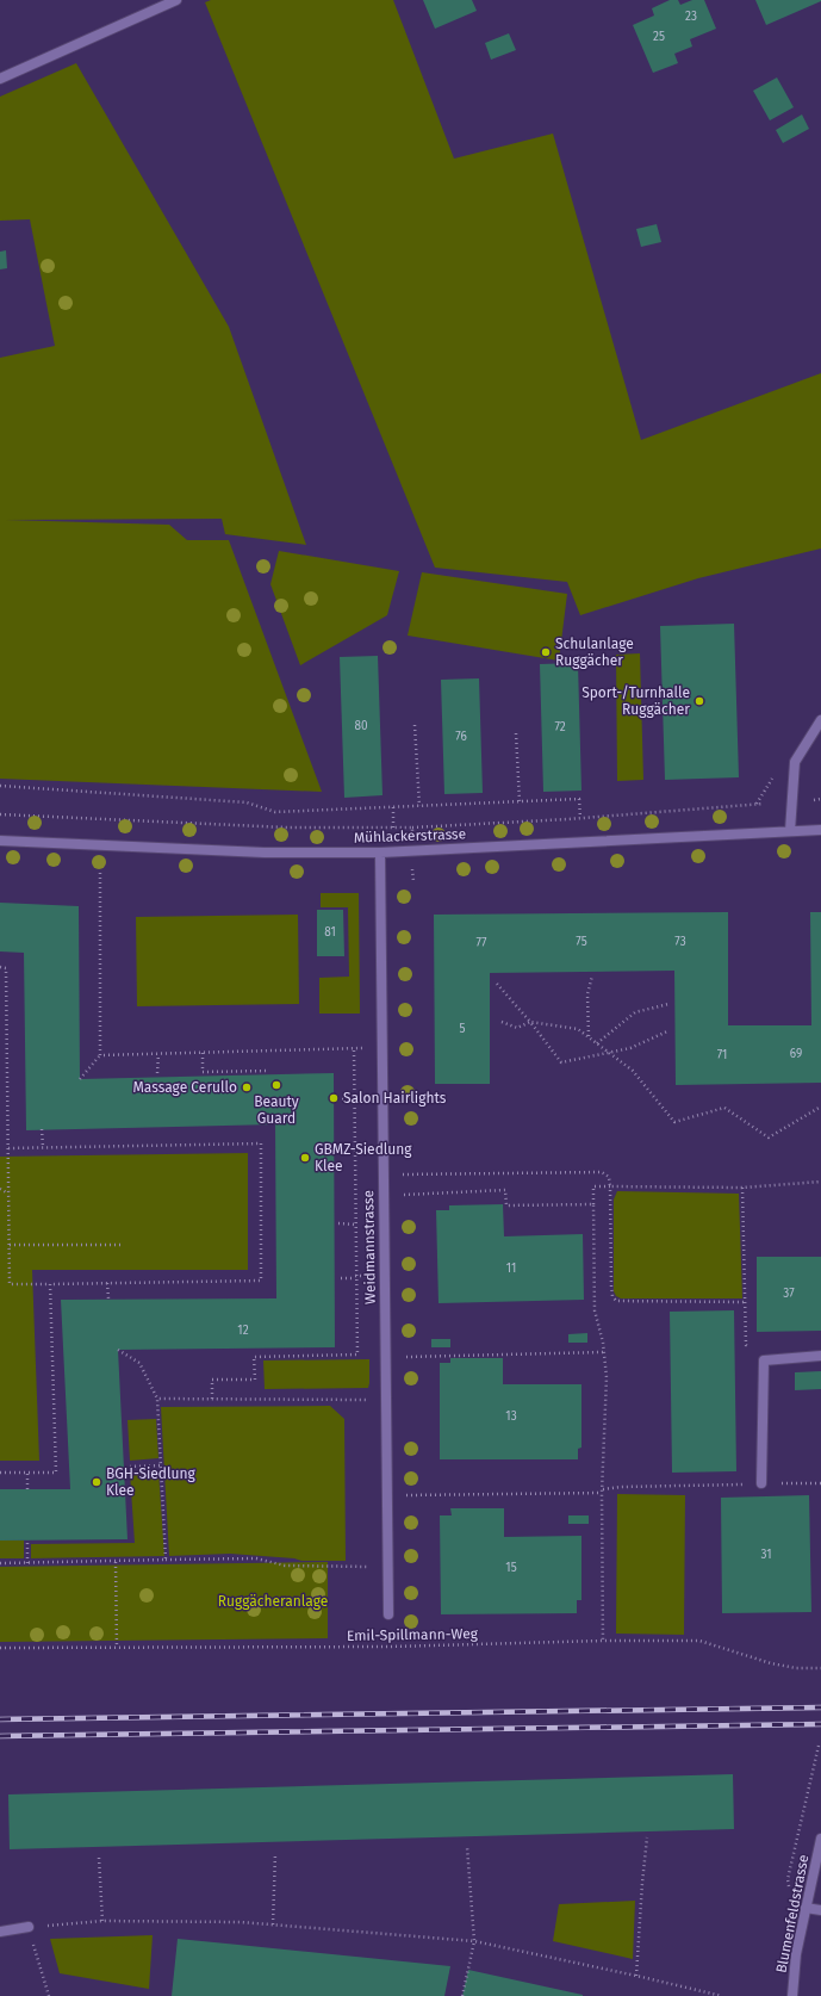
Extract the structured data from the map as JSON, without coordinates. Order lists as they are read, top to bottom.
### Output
{
  "streets": {
    "street": ["Mühlackerstrasse", "Weidmannstrasse", "Blumenfeldstrasse"],
    "path": ["Emil-Spillmann-Weg"]
  },
  "crossings": [
    ["Mühlackerstrasse", "Weidmannstrasse"]
  ],
  "parks": ["Ruggächeranlage"],
  "places": [
    "Schulanlage Ruggächer",
    "Sport-/Turnhalle Ruggächer",
    "Beauty Guard",
    "Massage Cerullo",
    "Salon Hairlights",
    "GBMZ-Siedlung Klee",
    "BGH-Siedlung Klee"
  ],
  "house_numbers": [
    "23",
    "25",
    "80",
    "72",
    "76",
    "81",
    "75",
    "73",
    "77",
    "5",
    "69",
    "71",
    "11",
    "37",
    "12",
    "13",
    "31",
    "15"
  ]
}
